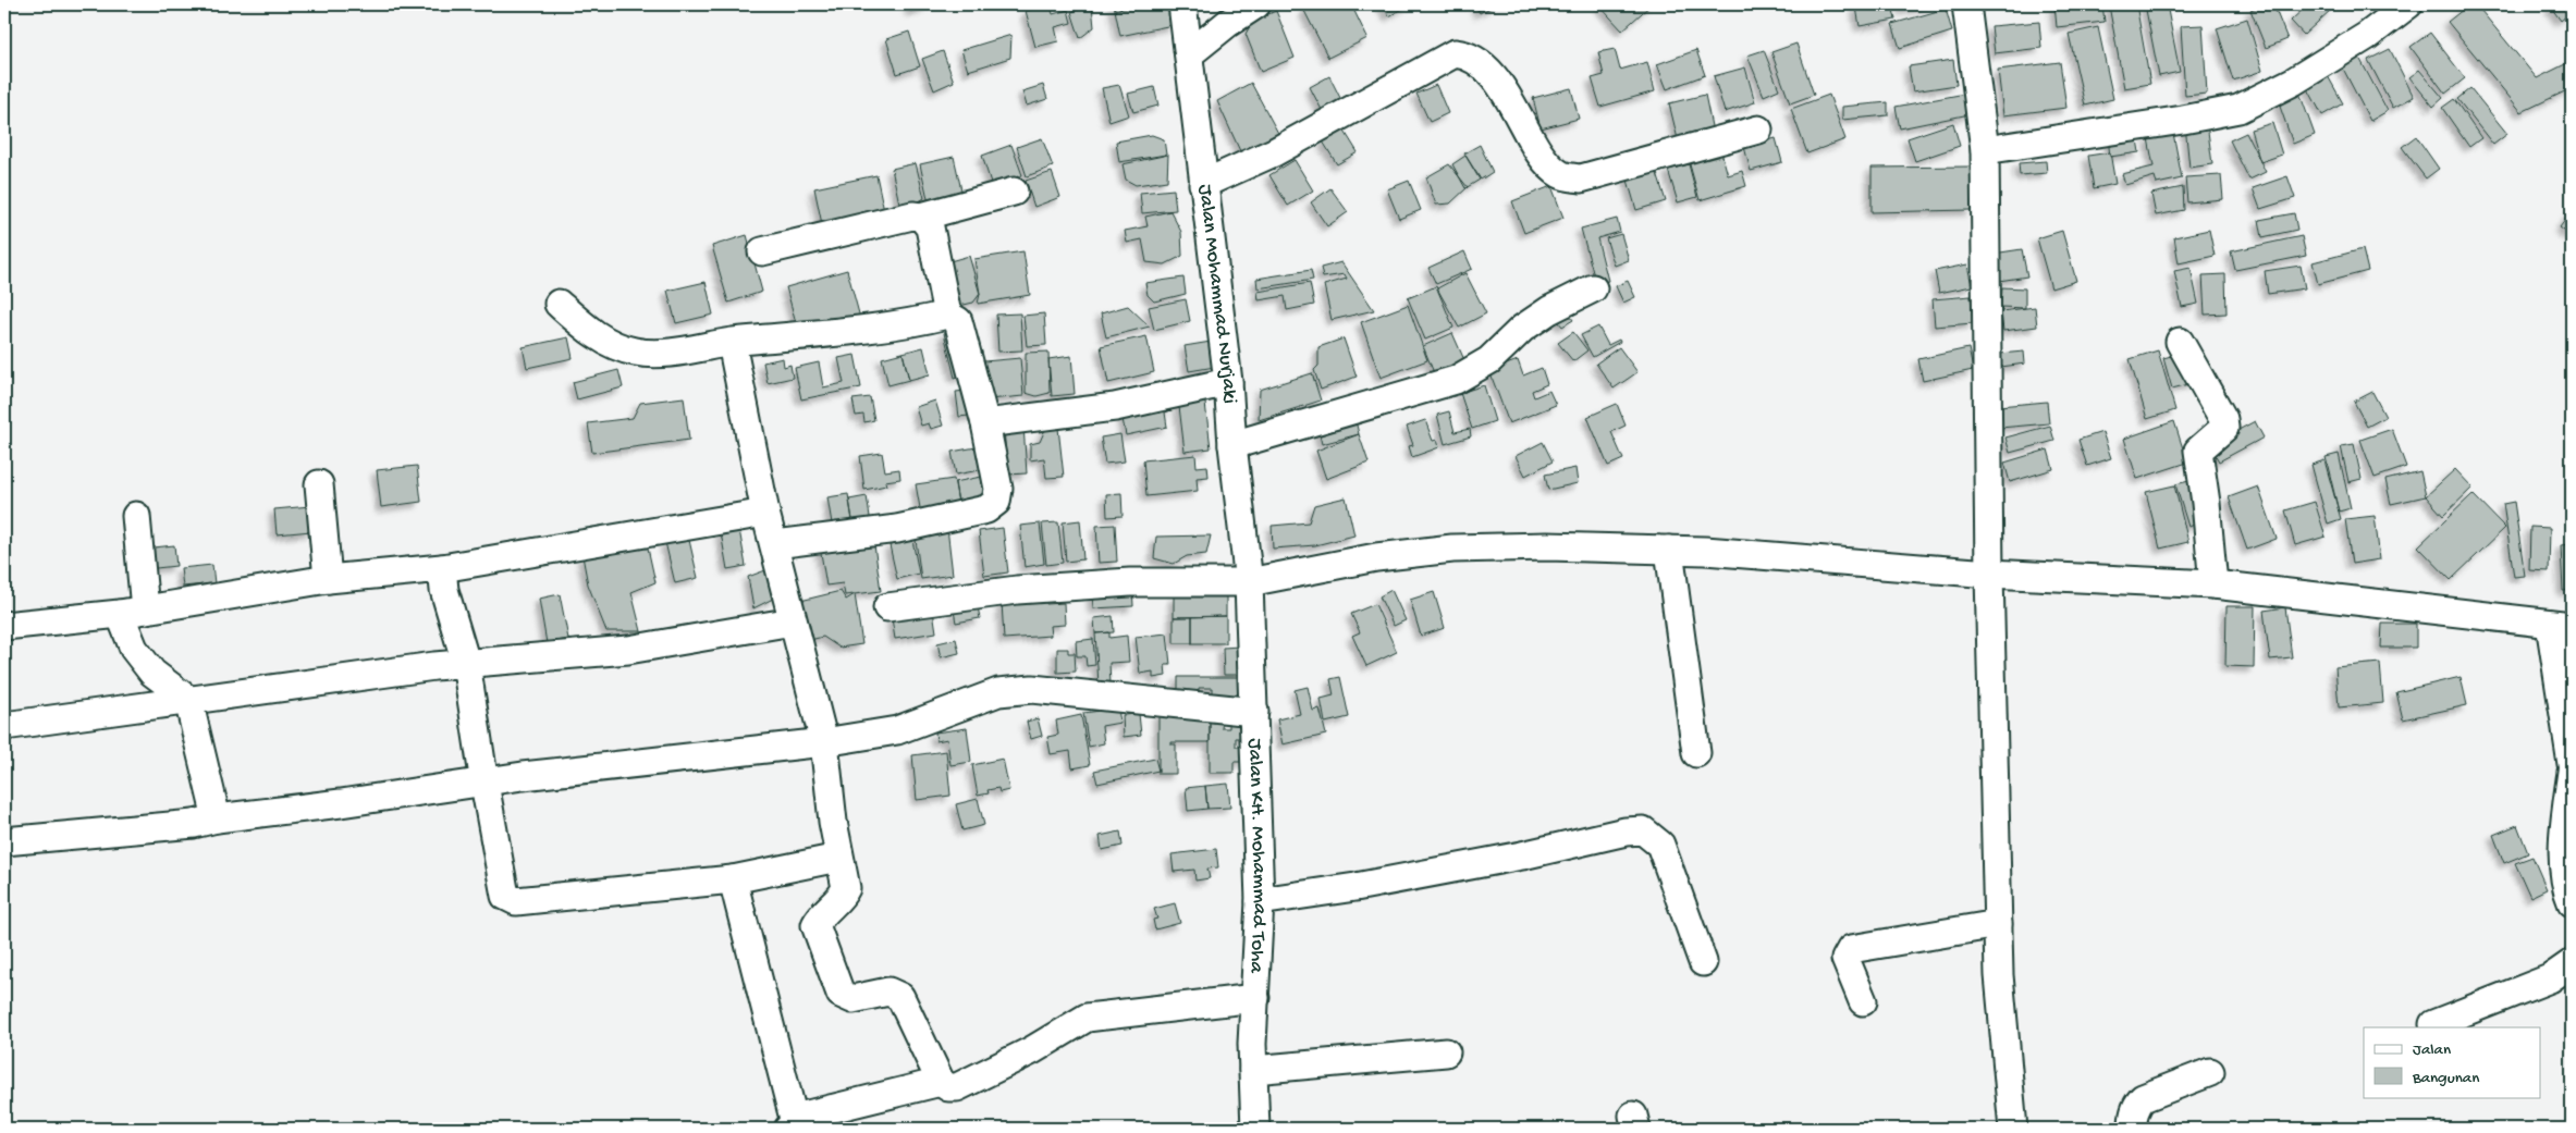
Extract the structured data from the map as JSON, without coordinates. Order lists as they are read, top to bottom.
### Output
{
  "streets": {
    "street": ["Jalan Mohammad Nurjaki", "Jalan KH. Mohammad Toha"]
  },
  "crossings": [
    ["Jalan Mohammad Nurjaki", "Jalan KH. Mohammad Toha"]
  ],
  "legend": ["Jalan", "Bangunan"]
}
